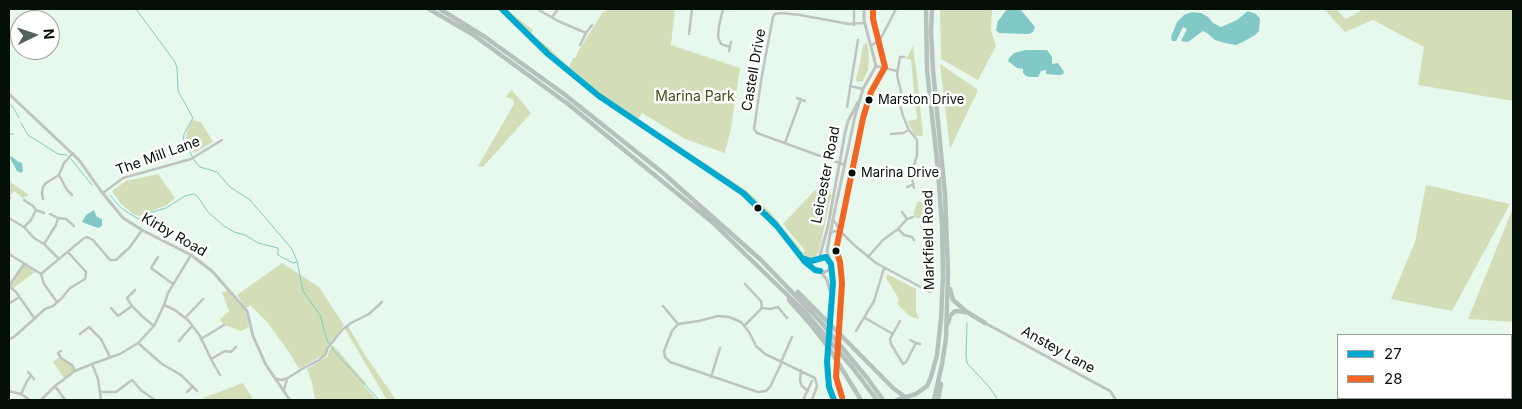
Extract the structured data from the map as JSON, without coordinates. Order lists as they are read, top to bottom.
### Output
{
  "streets": {
    "highway": ["Markfield Road"],
    "street": [
      "Castell Drive",
      "The Mill Lane",
      "Leicester Road",
      "Kirby Road",
      "Anstey Lane"
    ]
  },
  "crossings": [
    ["The Mill Lane", "Kirby Road"]
  ],
  "parks": ["Marina Park"],
  "places": ["Marston Drive", "Marina Drive"],
  "lines": ["transit line 27", "transit line 28"],
  "legend": ["27", "28"],
  "north": "right"
}
